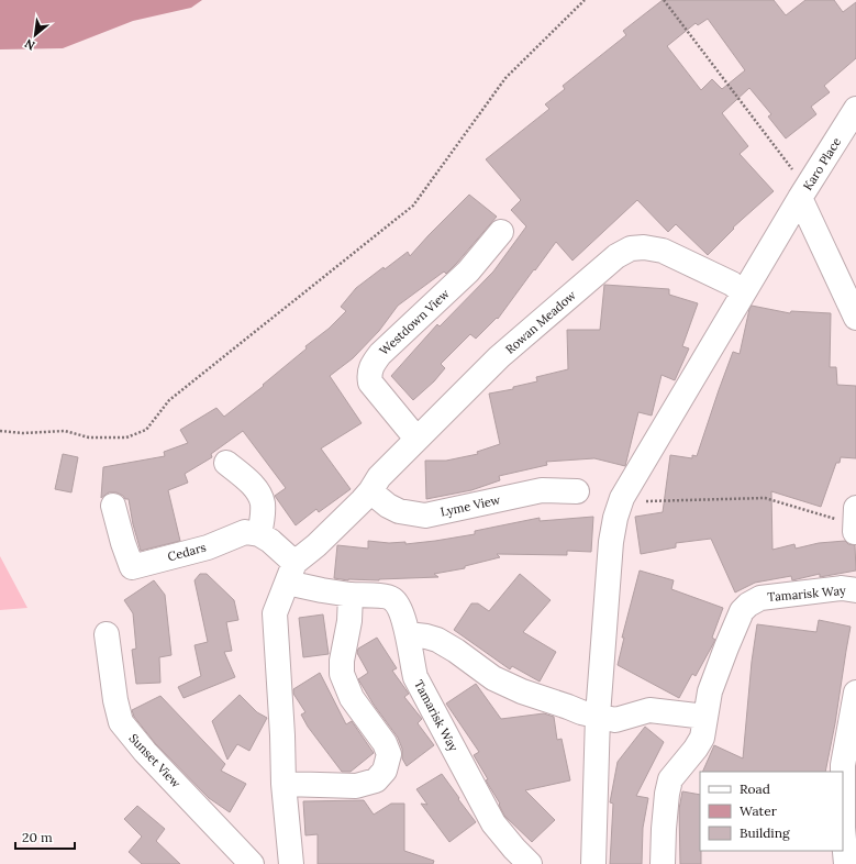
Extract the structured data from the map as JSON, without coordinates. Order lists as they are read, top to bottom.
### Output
{
  "streets": {
    "lane": [
      "Karo Place",
      "Westdown View",
      "Rowan Meadow",
      "Lyme View",
      "Cedars",
      "Tamarisk Way",
      "Sunset View"
    ]
  },
  "crossings": [
    ["Westdown View", "Rowan Meadow"],
    ["Rowan Meadow", "Lyme View"]
  ],
  "legend": ["Road", "Water", "Building"],
  "scale_bar": "20 m",
  "north": "bottom left"
}
